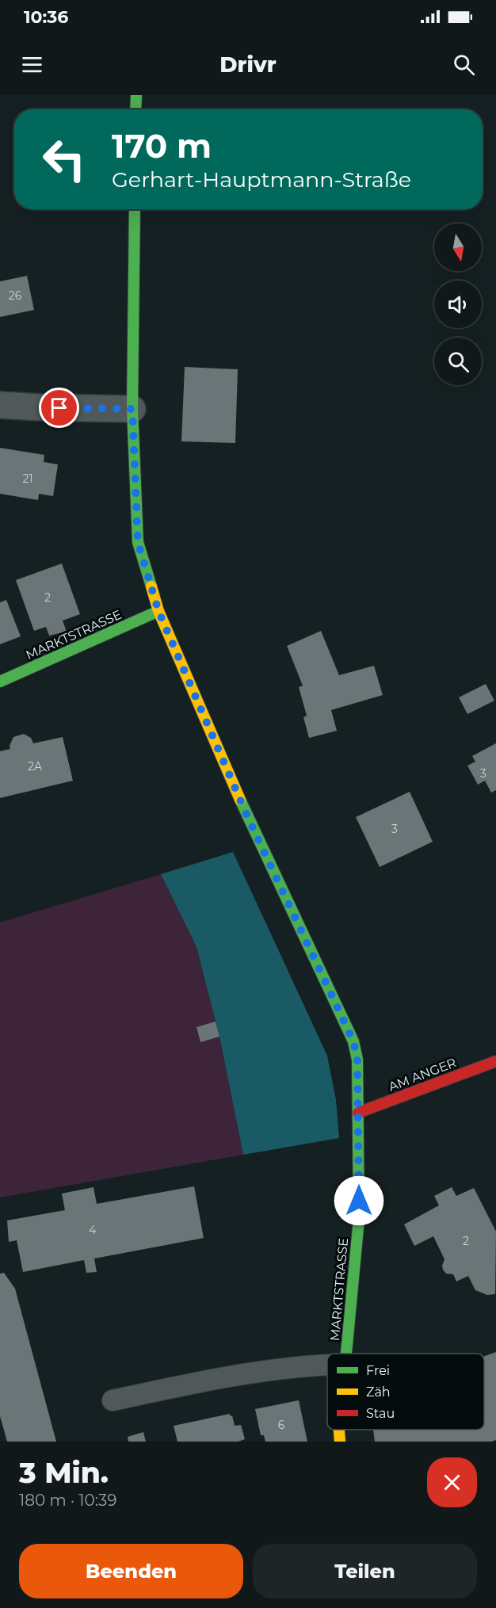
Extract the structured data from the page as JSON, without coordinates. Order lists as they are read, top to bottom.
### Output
{
  "streets": {
    "street": ["MARKTSTRASSE", "AM ANGER"]
  },
  "crossings": [
    ["MARKTSTRASSE", "AM ANGER"]
  ],
  "house_numbers": [
    "26",
    "21",
    "2",
    "2A",
    "3",
    "3",
    "4",
    "2",
    "6"
  ],
  "legend": ["Frei", "Zäh", "Stau"],
  "north": "bottom",
  "page": {
    "status": "10:36",
    "header": "Drivr",
    "turn": ["170 m", "Gerhart-Hauptmann-Straße"],
    "heading": ["3 Min.", "180 m · 10:39"],
    "buttons": ["Beenden", "Teilen"]
  }
}
